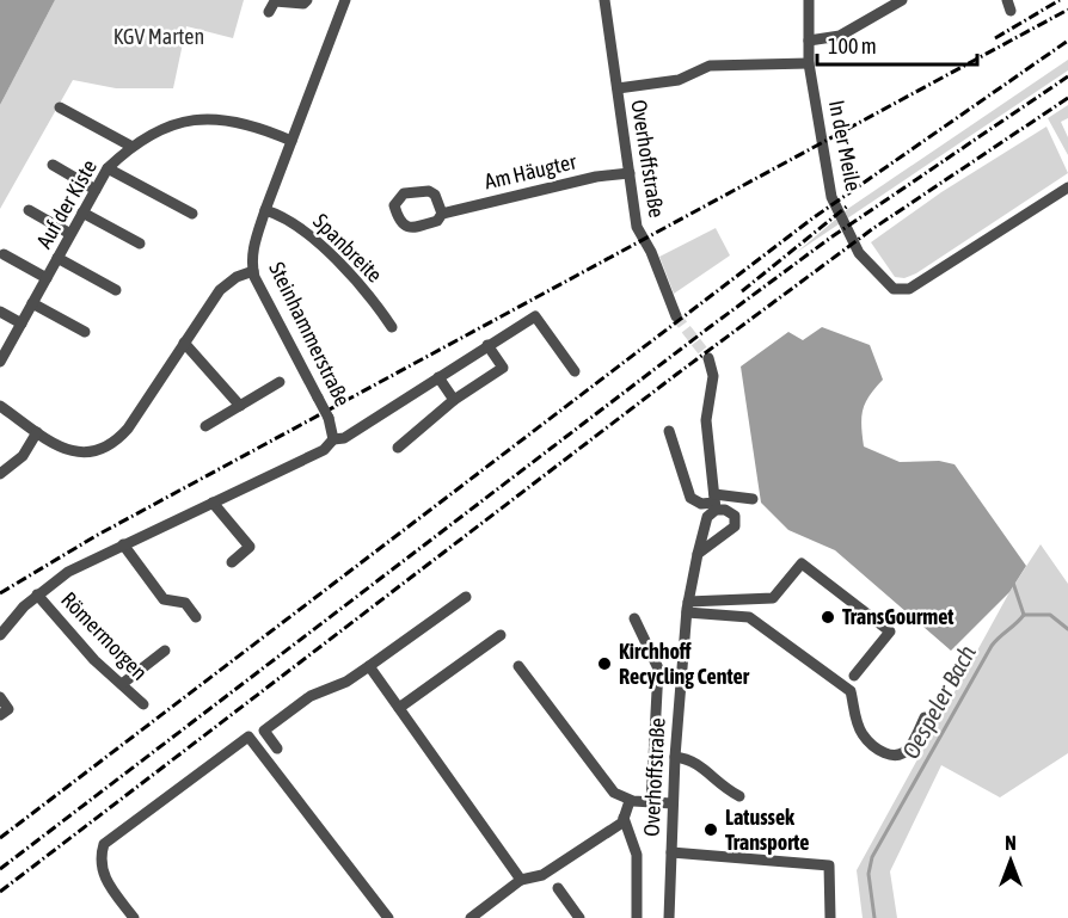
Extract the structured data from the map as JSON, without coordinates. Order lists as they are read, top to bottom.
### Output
{
  "streets": {
    "street": [
      "In der Meile",
      "Overhoffstraße",
      "Am Häugter",
      "Auf der Kiste",
      "Spanbreite",
      "Steinhammerstraße",
      "Römermorgen"
    ]
  },
  "crossings": [
    ["Overhoffstraße", "Am Häugter"],
    ["Auf der Kiste", "Steinhammerstraße"],
    ["Spanbreite", "Steinhammerstraße"],
    ["Steinhammerstraße", "Römermorgen"]
  ],
  "water": ["Oespeler Bach"],
  "parks": ["KGV Marten"],
  "places": ["TransGourmet", "Kirchhoff Recycling Center", "Latussek Transporte"],
  "scale_bar": "100 m",
  "north": "top"
}
